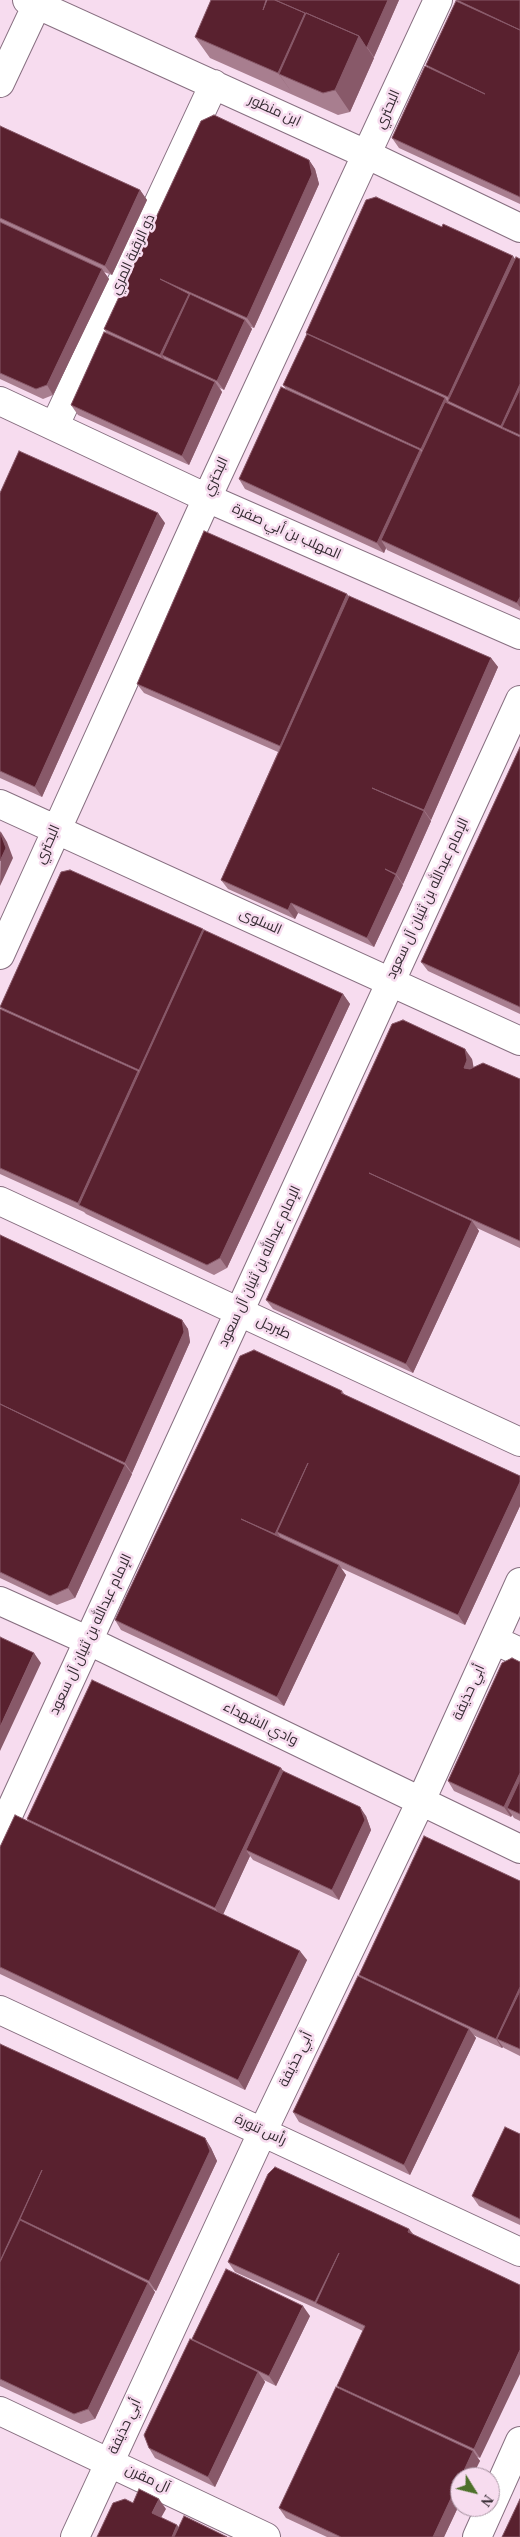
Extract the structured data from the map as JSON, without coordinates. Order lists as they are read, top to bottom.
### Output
{
  "streets": {
    "street": [
      "البحتري",
      "ابن منظور",
      "ذو الرقبة المري",
      "المهلب بن أبي صفرة",
      "الإمام عبدالله بن ثنيان آل سعود",
      "السلوى",
      "طبرجل",
      "أبي حذيفة",
      "وادي الشهداء",
      "رأس تنورة",
      "آل مقرن"
    ]
  },
  "crossings": [
    ["البحتري", "ابن منظور"],
    ["البحتري", "المهلب بن أبي صفرة"],
    ["البحتري", "السلوى"],
    ["ابن منظور", "ذو الرقبة المري"],
    ["ذو الرقبة المري", "المهلب بن أبي صفرة"],
    ["الإمام عبدالله بن ثنيان آل سعود", "السلوى"],
    ["الإمام عبدالله بن ثنيان آل سعود", "طبرجل"],
    ["الإمام عبدالله بن ثنيان آل سعود", "وادي الشهداء"],
    ["أبي حذيفة", "وادي الشهداء"],
    ["أبي حذيفة", "رأس تنورة"],
    ["أبي حذيفة", "آل مقرن"]
  ],
  "north": "bottom right"
}
